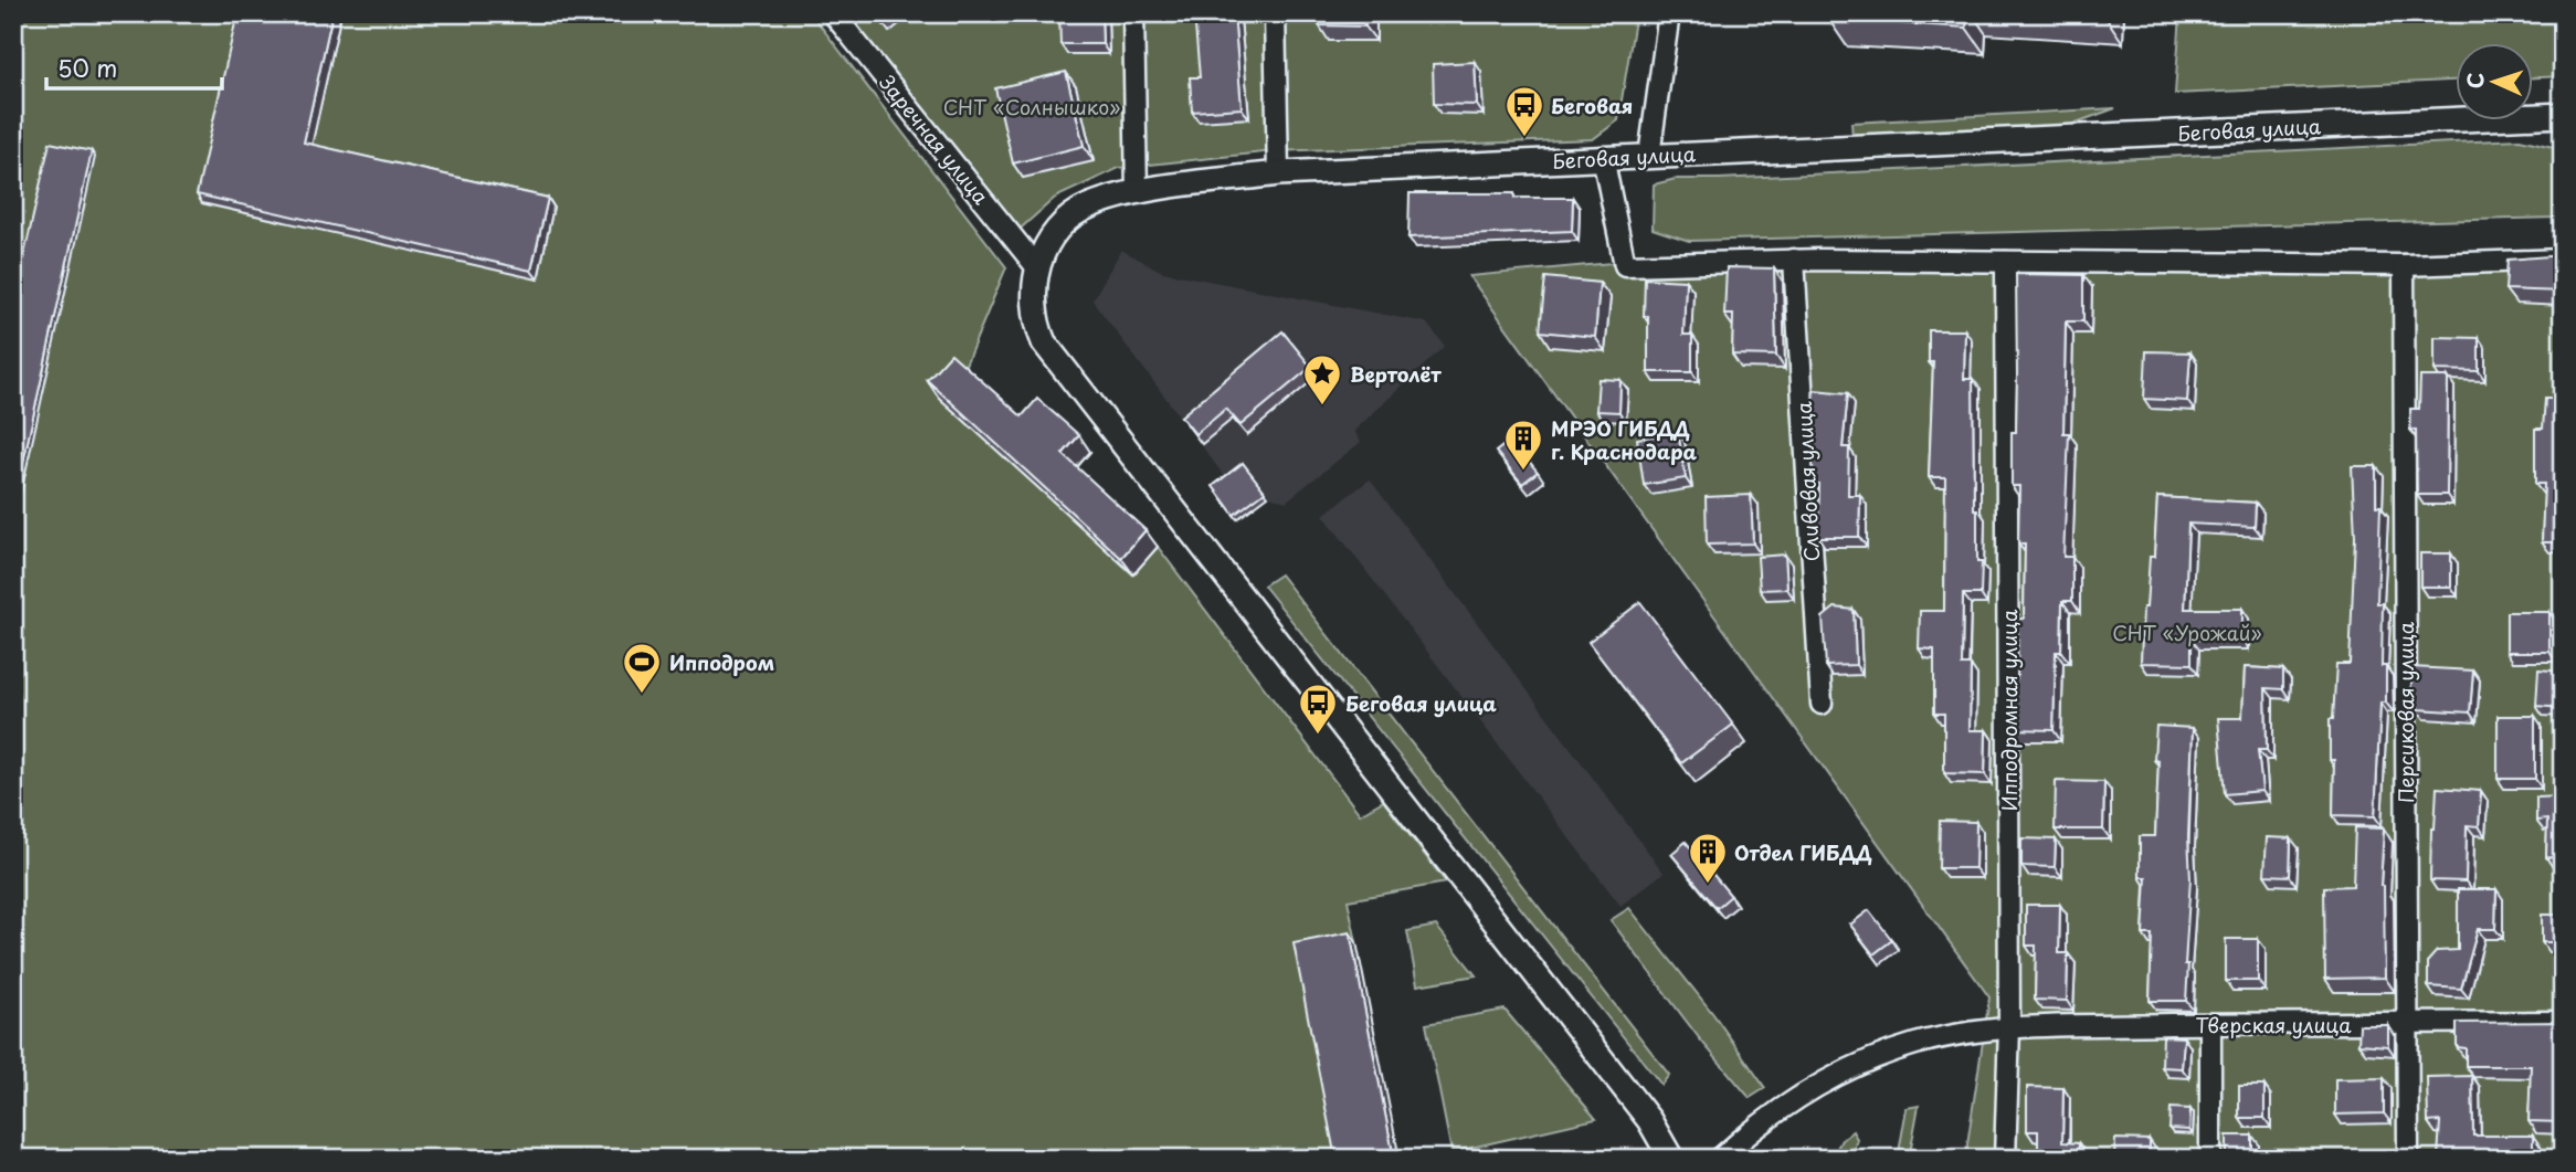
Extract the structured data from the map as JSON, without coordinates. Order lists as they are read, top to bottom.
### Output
{
  "streets": {
    "street": [
      "Беговая улица",
      "Заречная улица",
      "Сливовая улица",
      "Ипподромная улица",
      "Персиковая улица",
      "Тверская улица"
    ]
  },
  "crossings": [
    ["Беговая улица", "Заречная улица"],
    ["Ипподромная улица", "Тверская улица"],
    ["Персиковая улица", "Тверская улица"]
  ],
  "parks": ["СНТ «Солнышко»", "СНТ «Урожай»"],
  "places": {
    "bus stop": ["Беговая", "Беговая улица"],
    "place": ["Вертолёт"],
    "building": ["МРЭО ГИБДД г. Краснодара", "Отдел ГИБДД"],
    "sports": ["Ипподром"]
  },
  "scale_bar": "50 m",
  "north": "left"
}
